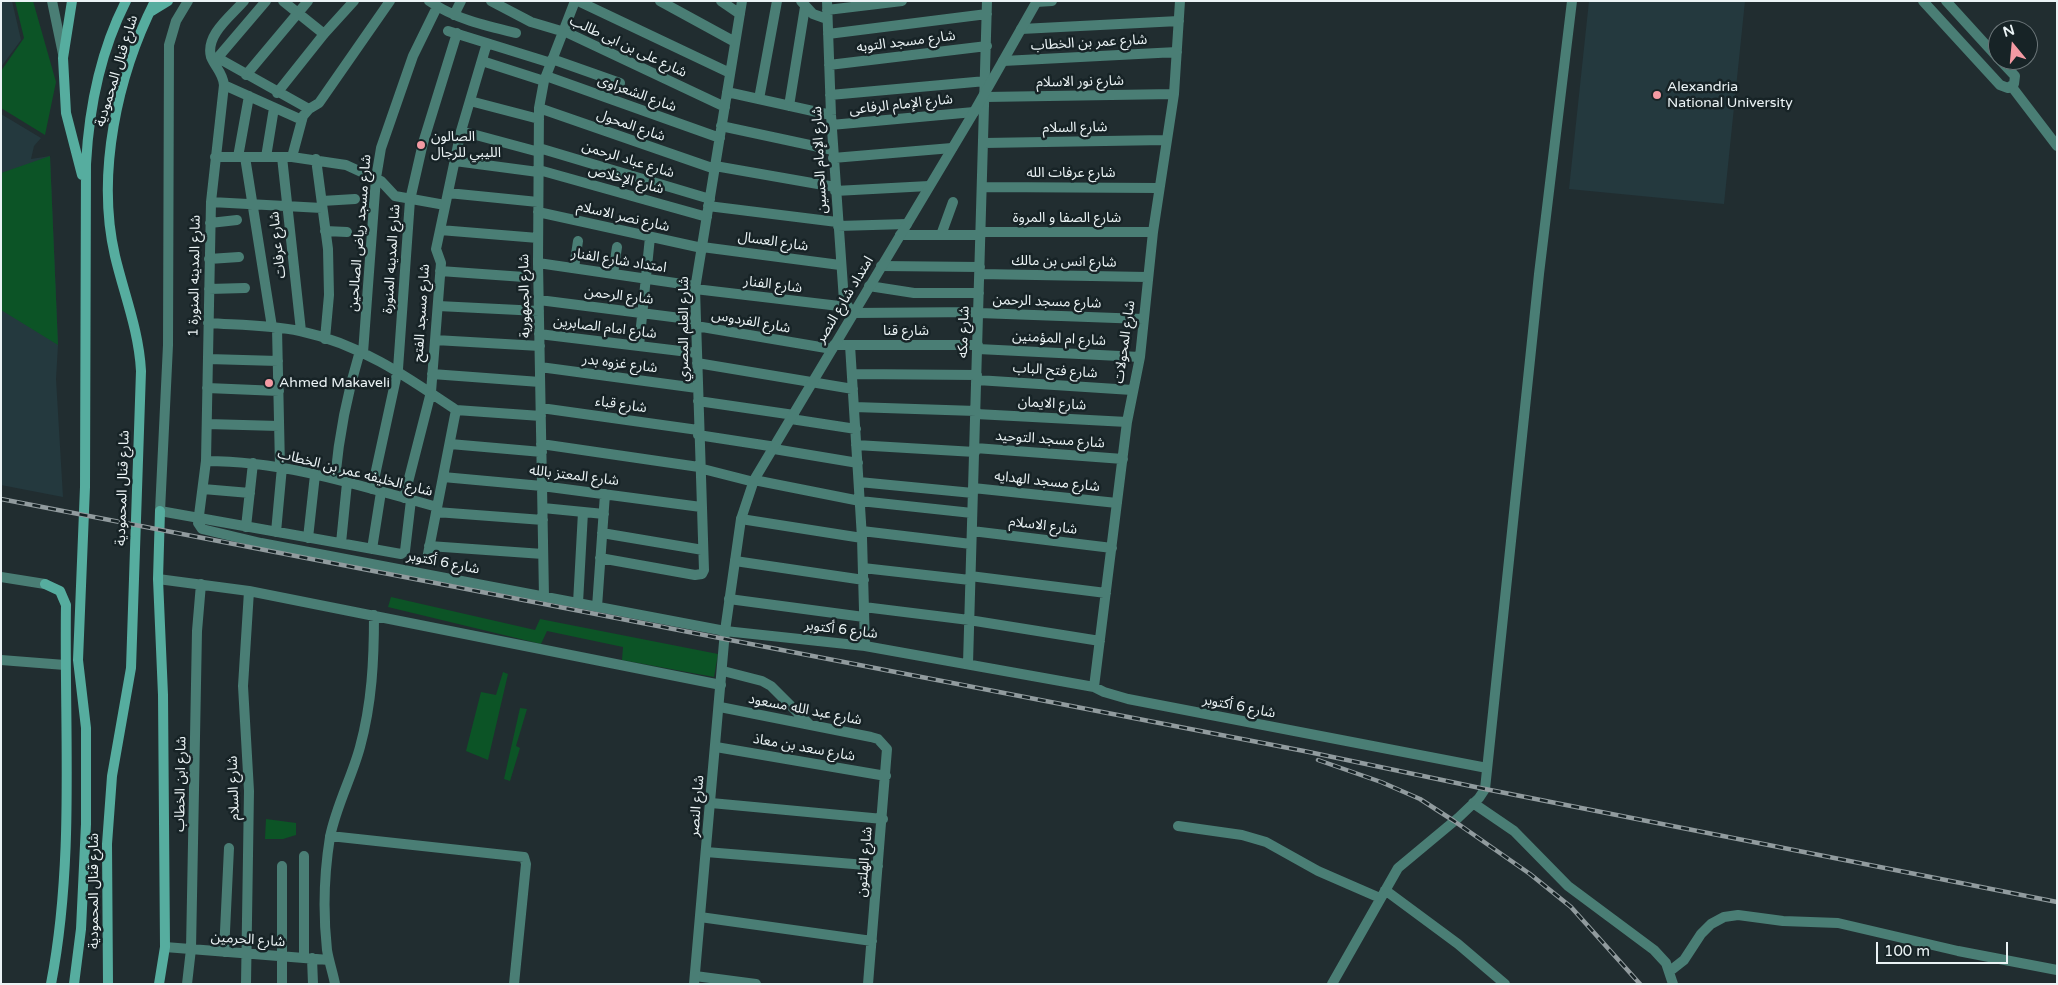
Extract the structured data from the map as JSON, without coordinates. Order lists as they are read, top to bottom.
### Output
{
  "streets": {
    "main road": ["شارع قنال المحمودية"],
    "street": [
      "شارع مسجد التوبه",
      "شارع عمر بن الخطاب",
      "شارع على بن ابى طالب",
      "شارع نور الاسلام",
      "شارع الشعراوى",
      "شارع الإمام الرفاعى",
      "شارع المحول",
      "شارع السلام",
      "شارع عباد الرحمن",
      "شارع الإمام الحسين",
      "شارع عرفات الله",
      "شارع الإخلاص",
      "شارع نصر الاسلام",
      "شارع الصفا و المروة",
      "شارع مسجد رياض الصالحين",
      "شارع العسال",
      "شارع عرفات",
      "شارع المدينه المنورة",
      "امتداد شارع الفنار",
      "شارع انس بن مالك",
      "شارع المدينه المنورة 1",
      "شارع الفنار",
      "شارع الجمهورية",
      "شارع الرحمن",
      "امتداد شارع النصر",
      "شارع مسجد الرحمن",
      "شارع مسجد الفتح",
      "شارع الفردوس",
      "شارع امام الصابرين",
      "شارع العلم المصري",
      "شارع قنا",
      "شارع مكه",
      "شارع ام المؤمنين",
      "شارع المحولات",
      "شارع غزوه بدر",
      "شارع فتح الباب",
      "شارع الايمان",
      "شارع قباء",
      "شارع مسجد التوحيد",
      "شارع الخليفه عمر بن الخطاب",
      "شارع المعتز بالله",
      "شارع مسجد الهدايه",
      "شارع الاسلام",
      "شارع 6 أكتوبر",
      "شارع عبد الله مسعود",
      "شارع سعد بن معاذ",
      "شارع ابن الخطاب",
      "شارع النصر",
      "شارع الهلتون",
      "شارع الحرمين"
    ]
  },
  "crossings": [
    ["شارع مسجد التوبه", "شارع الإمام الحسين"],
    ["شارع مسجد التوبه", "شارع مكه"],
    ["شارع عمر بن الخطاب", "امتداد شارع النصر"],
    ["شارع عمر بن الخطاب", "شارع المحولات"],
    ["شارع على بن ابى طالب", "شارع الجمهورية"],
    ["شارع على بن ابى طالب", "شارع العلم المصري"],
    ["شارع نور الاسلام", "امتداد شارع النصر"],
    ["شارع نور الاسلام", "شارع مكه"],
    ["شارع نور الاسلام", "شارع المحولات"],
    ["شارع الشعراوى", "شارع الجمهورية"],
    ["شارع الشعراوى", "شارع مسجد الفتح"],
    ["شارع الشعراوى", "شارع العلم المصري"],
    ["شارع الإمام الرفاعى", "شارع الإمام الحسين"],
    ["شارع الإمام الرفاعى", "امتداد شارع النصر"],
    ["شارع الإمام الرفاعى", "شارع العلم المصري"],
    ["شارع المحول", "شارع الإمام الحسين"],
    ["شارع المحول", "شارع الجمهورية"],
    ["شارع المحول", "امتداد شارع النصر"],
    ["شارع المحول", "شارع العلم المصري"],
    ["شارع السلام", "شارع مكه"],
    ["شارع السلام", "شارع المحولات"],
    ["شارع السلام", "شارع الحرمين"],
    ["شارع عباد الرحمن", "شارع الإخلاص"],
    ["شارع عباد الرحمن", "شارع الجمهورية"],
    ["شارع عباد الرحمن", "شارع مسجد الفتح"],
    ["شارع عباد الرحمن", "شارع العلم المصري"],
    ["شارع الإمام الحسين", "شارع العسال"],
    ["شارع الإمام الحسين", "شارع الفنار"],
    ["شارع الإمام الحسين", "امتداد شارع النصر"],
    ["شارع عرفات الله", "شارع مكه"],
    ["شارع عرفات الله", "شارع المحولات"],
    ["شارع الإخلاص", "شارع الجمهورية"],
    ["شارع الإخلاص", "شارع مسجد الفتح"],
    ["شارع الإخلاص", "شارع العلم المصري"],
    ["شارع نصر الاسلام", "شارع العسال"],
    ["شارع نصر الاسلام", "شارع الجمهورية"],
    ["شارع نصر الاسلام", "شارع مسجد الفتح"],
    ["شارع نصر الاسلام", "شارع العلم المصري"],
    ["شارع الصفا و المروة", "امتداد شارع النصر"],
    ["شارع الصفا و المروة", "شارع مكه"],
    ["شارع الصفا و المروة", "شارع المحولات"],
    ["شارع مسجد رياض الصالحين", "شارع الخليفه عمر بن الخطاب"],
    ["شارع العسال", "شارع العلم المصري"],
    ["شارع المدينه المنورة", "شارع مسجد الفتح"],
    ["شارع المدينه المنورة", "شارع الخليفه عمر بن الخطاب"],
    ["امتداد شارع الفنار", "شارع الفنار"],
    ["امتداد شارع الفنار", "شارع الجمهورية"],
    ["امتداد شارع الفنار", "شارع العلم المصري"],
    ["شارع انس بن مالك", "امتداد شارع النصر"],
    ["شارع انس بن مالك", "شارع مكه"],
    ["شارع انس بن مالك", "شارع المحولات"],
    ["شارع المدينه المنورة 1", "شارع الخليفه عمر بن الخطاب"],
    ["شارع المدينه المنورة 1", "شارع 6 أكتوبر"],
    ["شارع الفنار", "امتداد شارع النصر"],
    ["شارع الفنار", "شارع مسجد الرحمن"],
    ["شارع الفنار", "شارع العلم المصري"],
    ["شارع الفنار", "شارع مكه"],
    ["شارع الجمهورية", "شارع الرحمن"],
    ["شارع الجمهورية", "شارع امام الصابرين"],
    ["شارع الجمهورية", "شارع غزوه بدر"],
    ["شارع الجمهورية", "شارع قباء"],
    ["شارع الجمهورية", "شارع الخليفه عمر بن الخطاب"],
    ["شارع الجمهورية", "شارع المعتز بالله"],
    ["شارع الجمهورية", "شارع 6 أكتوبر"],
    ["شارع الرحمن", "شارع الفردوس"],
    ["شارع الرحمن", "شارع العلم المصري"],
    ["امتداد شارع النصر", "شارع الفردوس"],
    ["امتداد شارع النصر", "شارع امام الصابرين"],
    ["امتداد شارع النصر", "شارع قنا"],
    ["امتداد شارع النصر", "شارع مكه"],
    ["امتداد شارع النصر", "شارع قباء"],
    ["امتداد شارع النصر", "شارع 6 أكتوبر"],
    ["امتداد شارع النصر", "شارع النصر"],
    ["شارع مسجد الرحمن", "شارع مكه"],
    ["شارع مسجد الرحمن", "شارع المحولات"],
    ["شارع مسجد الفتح", "شارع الخليفه عمر بن الخطاب"],
    ["شارع الفردوس", "شارع العلم المصري"],
    ["شارع الفردوس", "شارع قنا"],
    ["شارع امام الصابرين", "شارع العلم المصري"],
    ["شارع العلم المصري", "شارع غزوه بدر"],
    ["شارع العلم المصري", "شارع قباء"],
    ["شارع العلم المصري", "شارع المعتز بالله"],
    ["شارع قنا", "شارع مكه"],
    ["شارع قنا", "شارع ام المؤمنين"],
    ["شارع مكه", "شارع ام المؤمنين"],
    ["شارع مكه", "شارع فتح الباب"],
    ["شارع مكه", "شارع الايمان"],
    ["شارع مكه", "شارع مسجد التوحيد"],
    ["شارع مكه", "شارع مسجد الهدايه"],
    ["شارع مكه", "شارع الاسلام"],
    ["شارع مكه", "شارع 6 أكتوبر"],
    ["شارع ام المؤمنين", "شارع المحولات"],
    ["شارع المحولات", "شارع فتح الباب"],
    ["شارع المحولات", "شارع الايمان"],
    ["شارع المحولات", "شارع مسجد التوحيد"],
    ["شارع المحولات", "شارع مسجد الهدايه"],
    ["شارع المحولات", "شارع الاسلام"],
    ["شارع المحولات", "شارع 6 أكتوبر"],
    ["شارع 6 أكتوبر", "شارع النصر"],
    ["شارع عبد الله مسعود", "شارع النصر"],
    ["شارع عبد الله مسعود", "شارع الهلتون"],
    ["شارع سعد بن معاذ", "شارع النصر"],
    ["شارع سعد بن معاذ", "شارع الهلتون"],
    ["شارع ابن الخطاب", "شارع الحرمين"]
  ],
  "places": ["Alexandria National University", "الصالون الليبي للرجال", "Ahmed Makaveli"],
  "scale_bar": "100 m",
  "north": "top"
}
